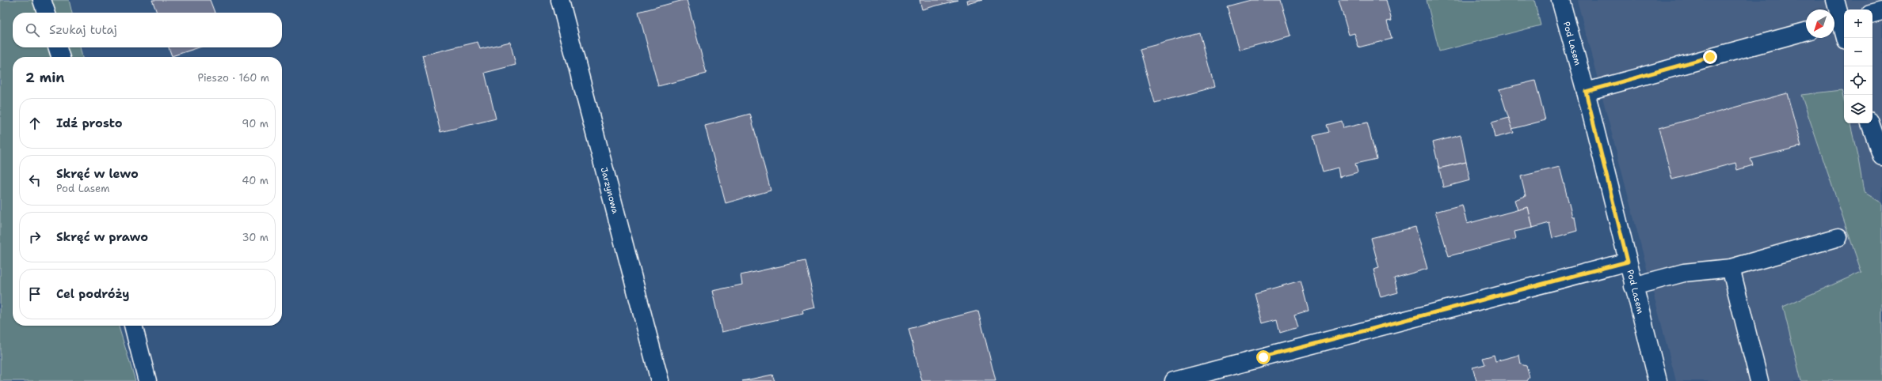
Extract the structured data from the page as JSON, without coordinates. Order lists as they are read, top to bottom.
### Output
{
  "streets": {
    "street": ["Pod Lasem", "Jarzynowa"]
  },
  "north": "bottom left",
  "page": {
    "map_buttons": ["+", "−"],
    "search": "Szukaj tutaj",
    "heading": ["2 min", "Pieszo · 160 m"],
    "list": [
      ["Idź prosto", "90 m"],
      ["Skręć w lewo", "Pod Lasem", "40 m"],
      ["Skręć w prawo", "30 m"],
      "Cel podróży"
    ]
  }
}
